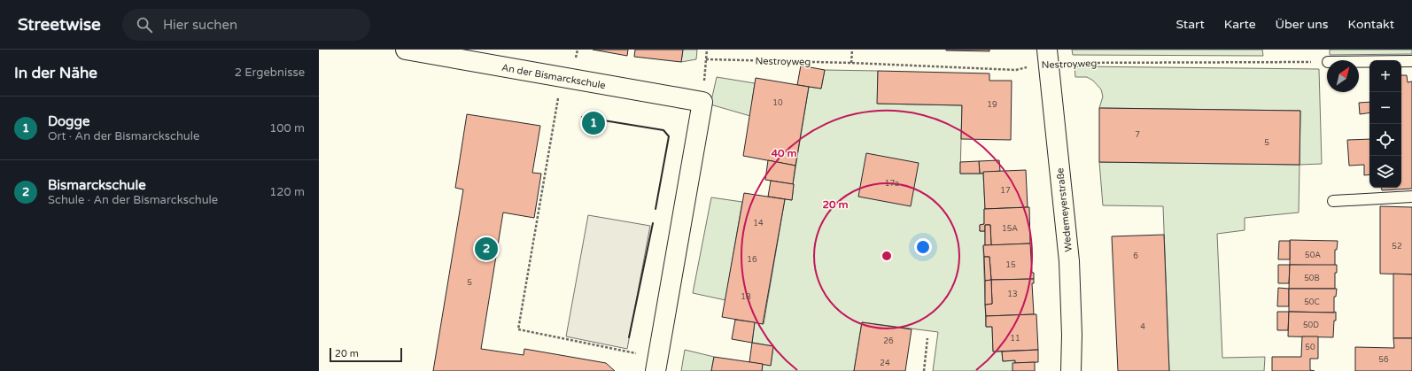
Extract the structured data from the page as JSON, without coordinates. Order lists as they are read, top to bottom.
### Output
{
  "streets": {
    "street": ["An der Bismarckschule", "Wedemeyerstraße"],
    "path": ["Nestroyweg"]
  },
  "crossings": [
    ["Nestroyweg", "Wedemeyerstraße"]
  ],
  "house_numbers": [
    "10",
    "19",
    "7",
    "5",
    "17a",
    "17",
    "14",
    "15A",
    "52",
    "50A",
    "6",
    "16",
    "15",
    "50B",
    "5",
    "13",
    "18",
    "50C",
    "50D",
    "4",
    "11",
    "26",
    "50",
    "56",
    "24"
  ],
  "scale_bar": "20 m",
  "north": "top right",
  "page": {
    "header": "Streetwise",
    "search": "Hier suchen",
    "nav": [
      "Start",
      "Karte",
      "Über uns",
      "Kontakt"
    ],
    "heading": ["In der Nähe", "2 Ergebnisse"],
    "map_buttons": ["+", "−"],
    "list": [
      {
        "mark": "1",
        "name": "Dogge",
        "note": "Ort · An der Bismarckschule",
        "value": "100 m"
      },
      {
        "mark": "2",
        "name": "Bismarckschule",
        "note": "Schule · An der Bismarckschule",
        "value": "120 m"
      }
    ],
    "pins": ["1", "2"],
    "scale": "20 m"
  },
  "rings": ["40 m", "20 m"]
}
